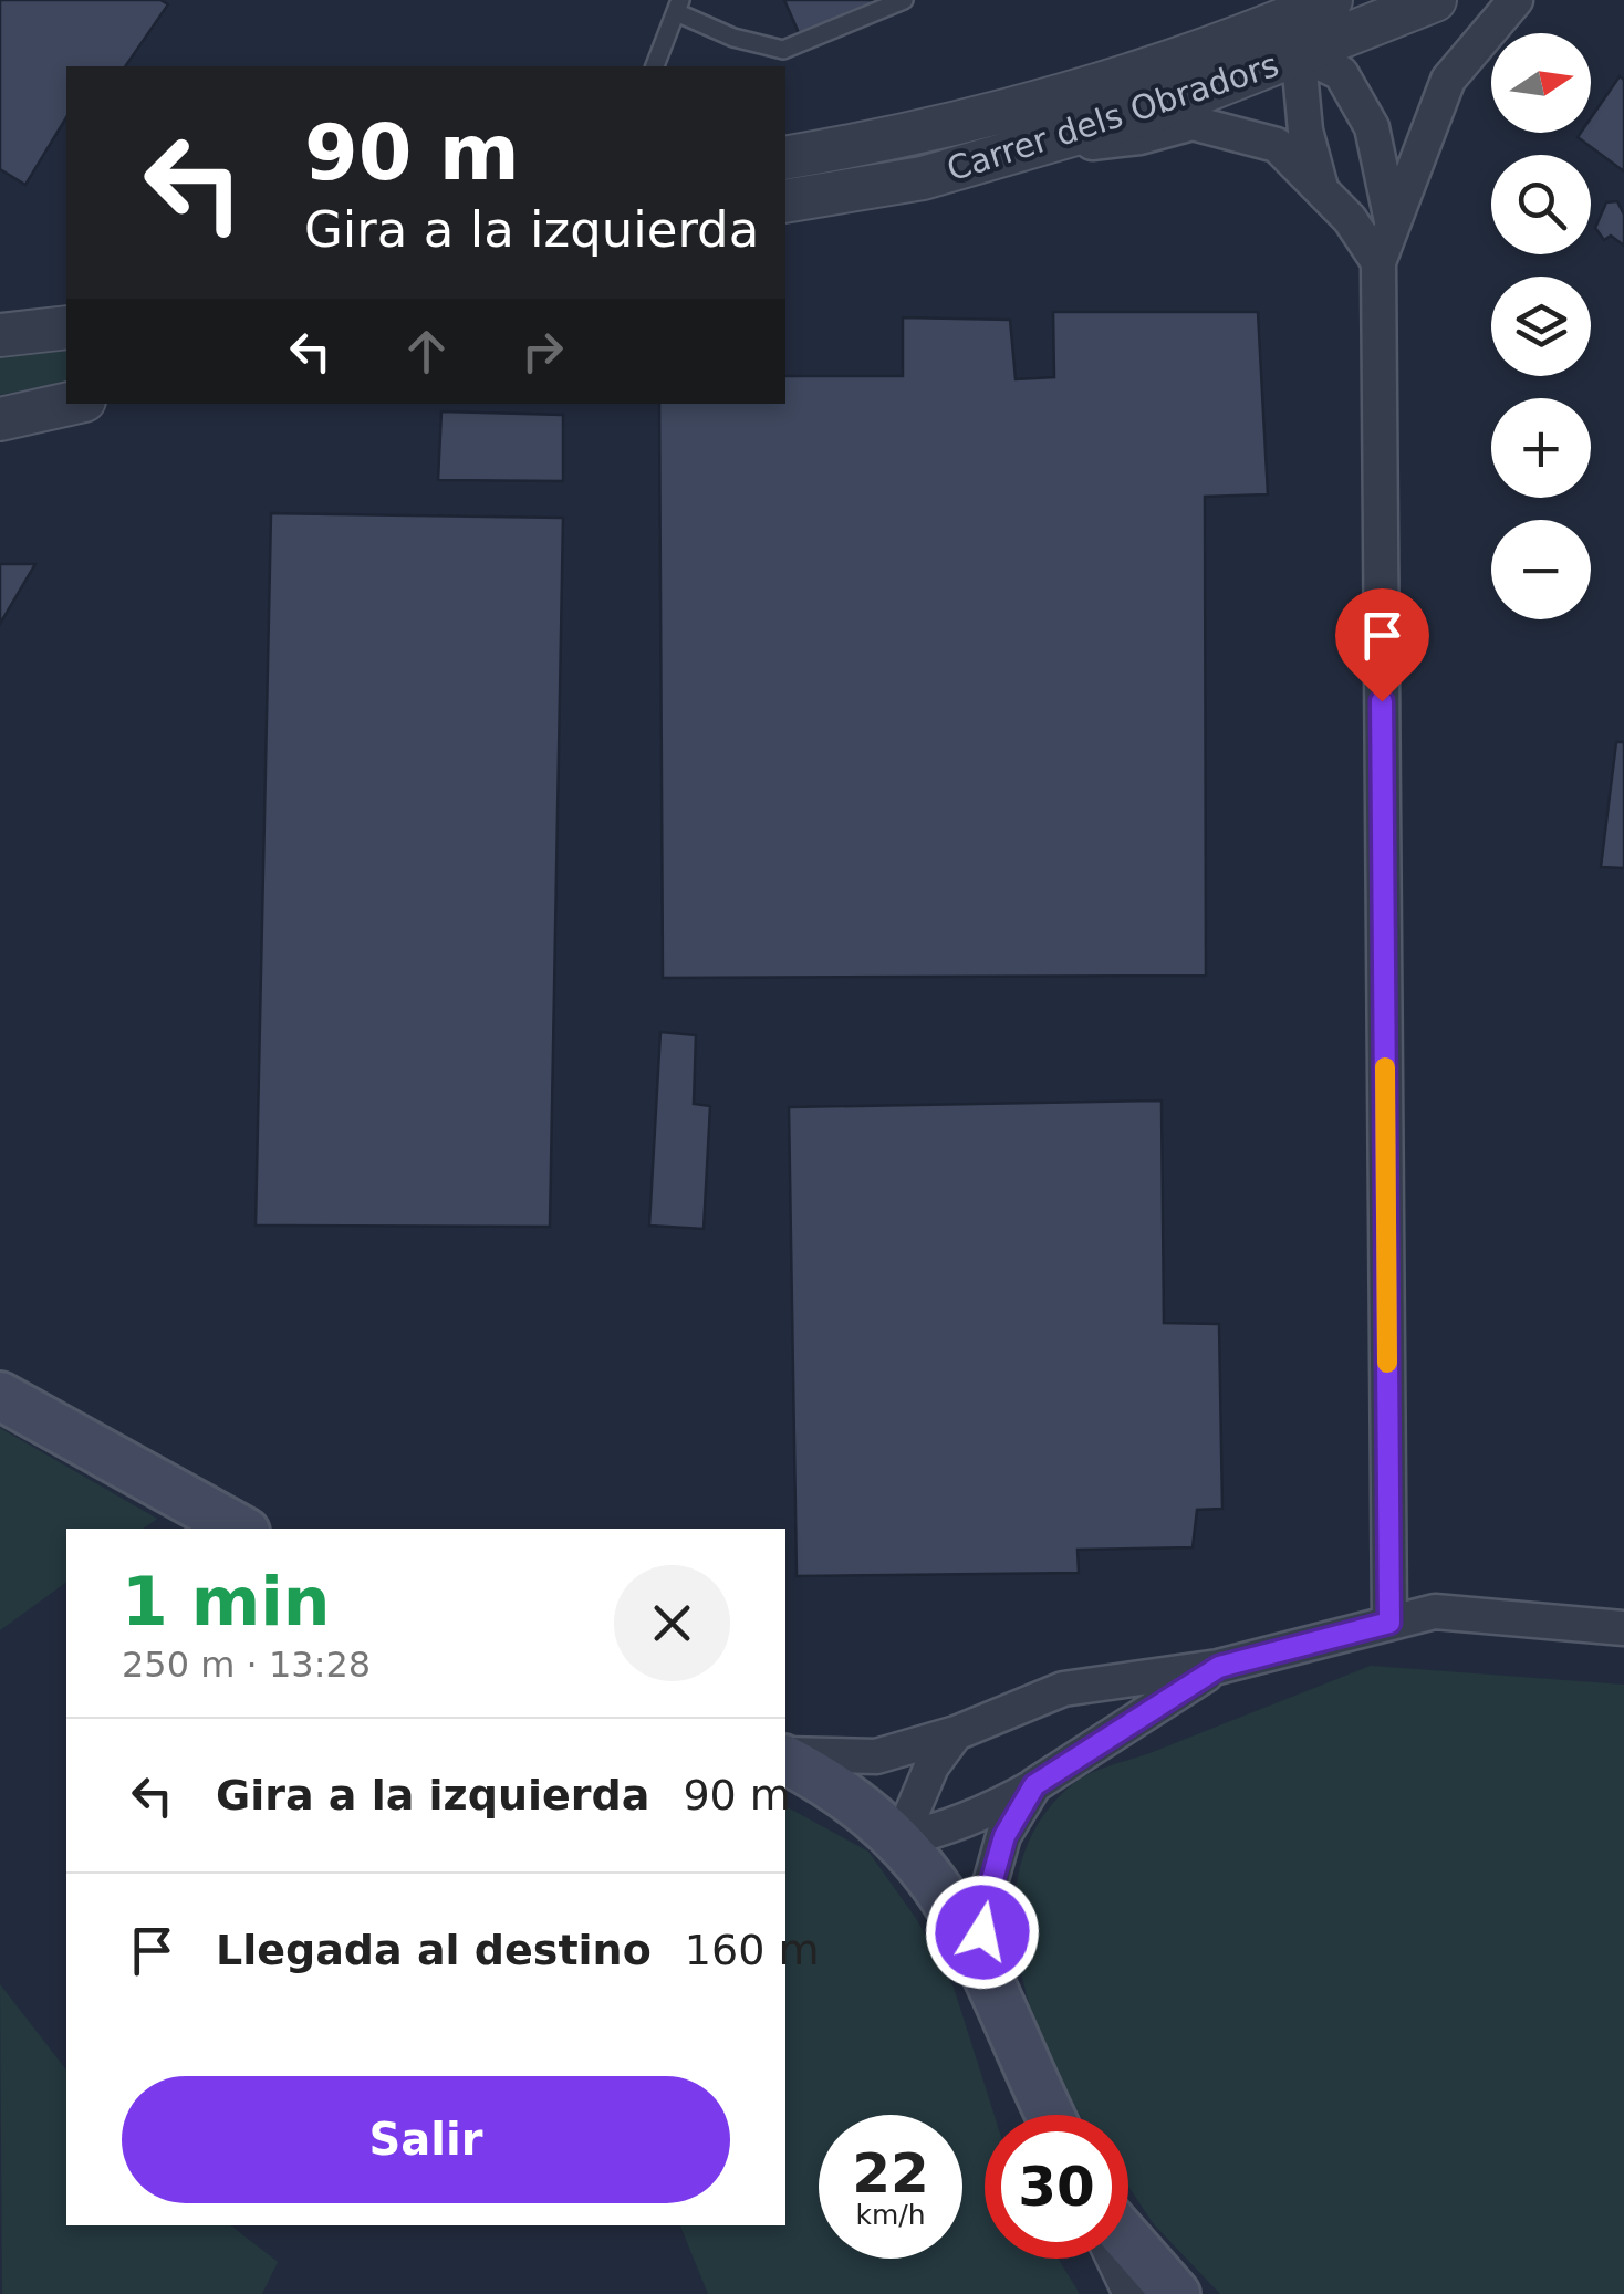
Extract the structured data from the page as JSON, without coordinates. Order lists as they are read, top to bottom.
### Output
{
  "streets": {
    "street": ["Carrer dels Obradors"]
  },
  "north": "right",
  "page": {
    "map_buttons": ["+", "−"],
    "turn": ["90 m", "Gira a la izquierda"],
    "heading": ["1 min", "250 m · 13:28"],
    "list": [
      {
        "name": "Gira a la izquierda",
        "value": "90 m"
      },
      {
        "name": "Llegada al destino",
        "value": "160 m"
      }
    ],
    "buttons": "Salir",
    "speed": "22 km/h",
    "limit": "30"
  }
}
